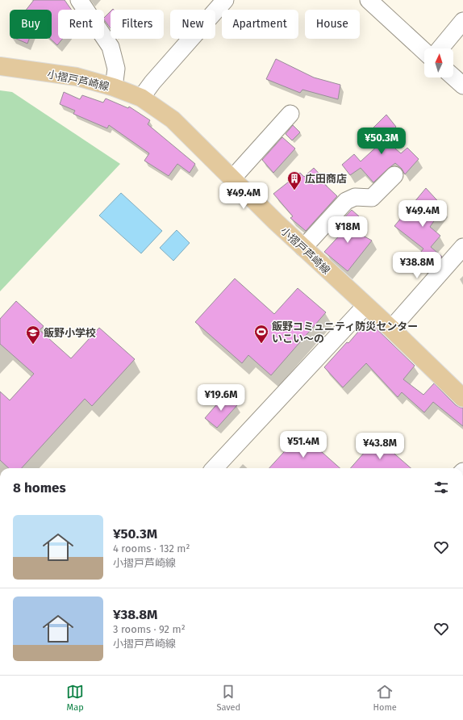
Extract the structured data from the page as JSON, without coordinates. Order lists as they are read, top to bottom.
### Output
{
  "streets": {
    "main road": ["小摺戸芦崎線"]
  },
  "places": {
    "building": ["広田商店"],
    "sports": ["飯野コミュニティ防災センター いこい～の"],
    "school or university": ["飯野小学校"]
  },
  "north": "top",
  "page": {
    "chip": [
      "Buy",
      "Rent",
      "Filters",
      "New",
      "Apartment",
      "House"
    ],
    "price": [
      "¥50.3M",
      "¥49.4M",
      "¥49.4M",
      "¥18M",
      "¥38.8M",
      "¥19.6M",
      "¥51.4M",
      "¥43.8M"
    ],
    "heading": "8 homes",
    "list": [
      {
        "name": "¥50.3M",
        "note": "4 rooms · 132 m² · 小摺戸芦崎線"
      },
      {
        "name": "¥38.8M",
        "note": "3 rooms · 92 m² · 小摺戸芦崎線"
      }
    ],
    "tabs": ["Map", "Saved", "Home"]
  }
}
